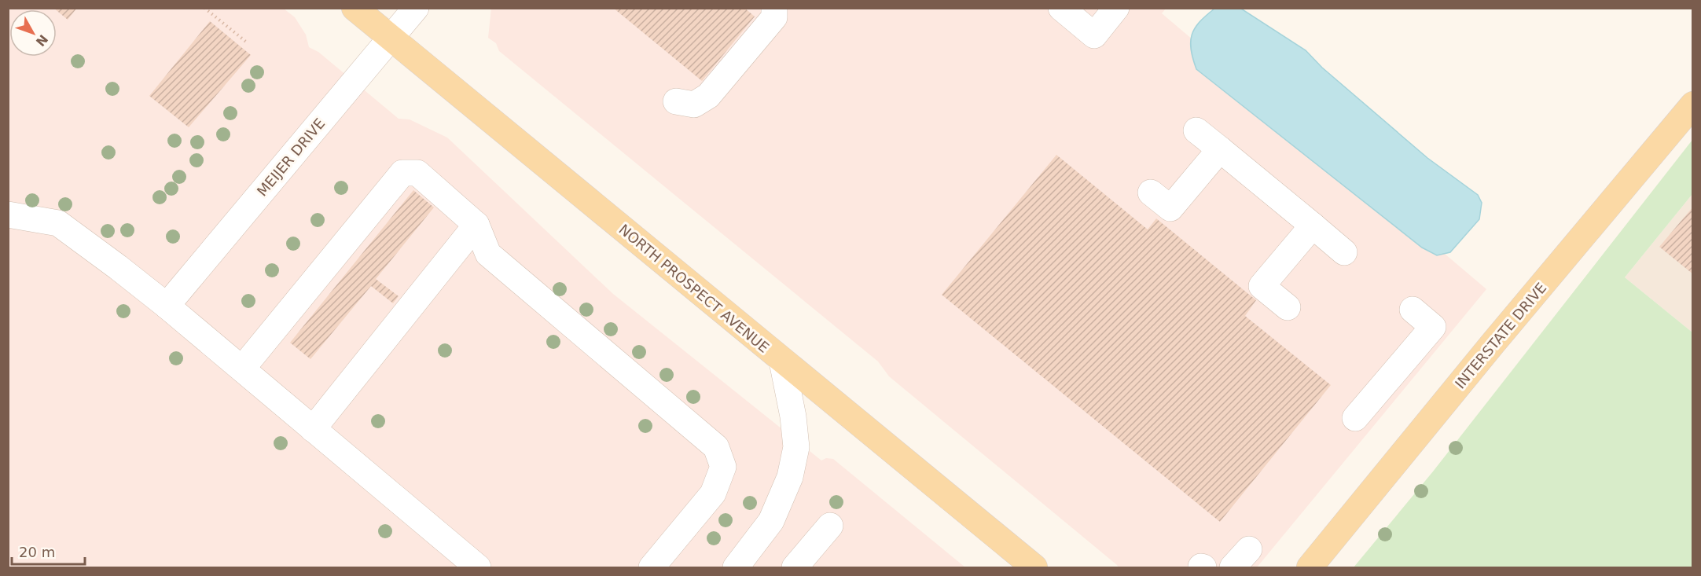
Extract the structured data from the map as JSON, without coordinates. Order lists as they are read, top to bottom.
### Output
{
  "streets": {
    "main road": ["NORTH PROSPECT AVENUE", "INTERSTATE DRIVE"],
    "street": ["MEIJER DRIVE"]
  },
  "crossings": [
    ["MEIJER DRIVE", "NORTH PROSPECT AVENUE"]
  ],
  "scale_bar": "20 m",
  "north": "bottom right"
}
